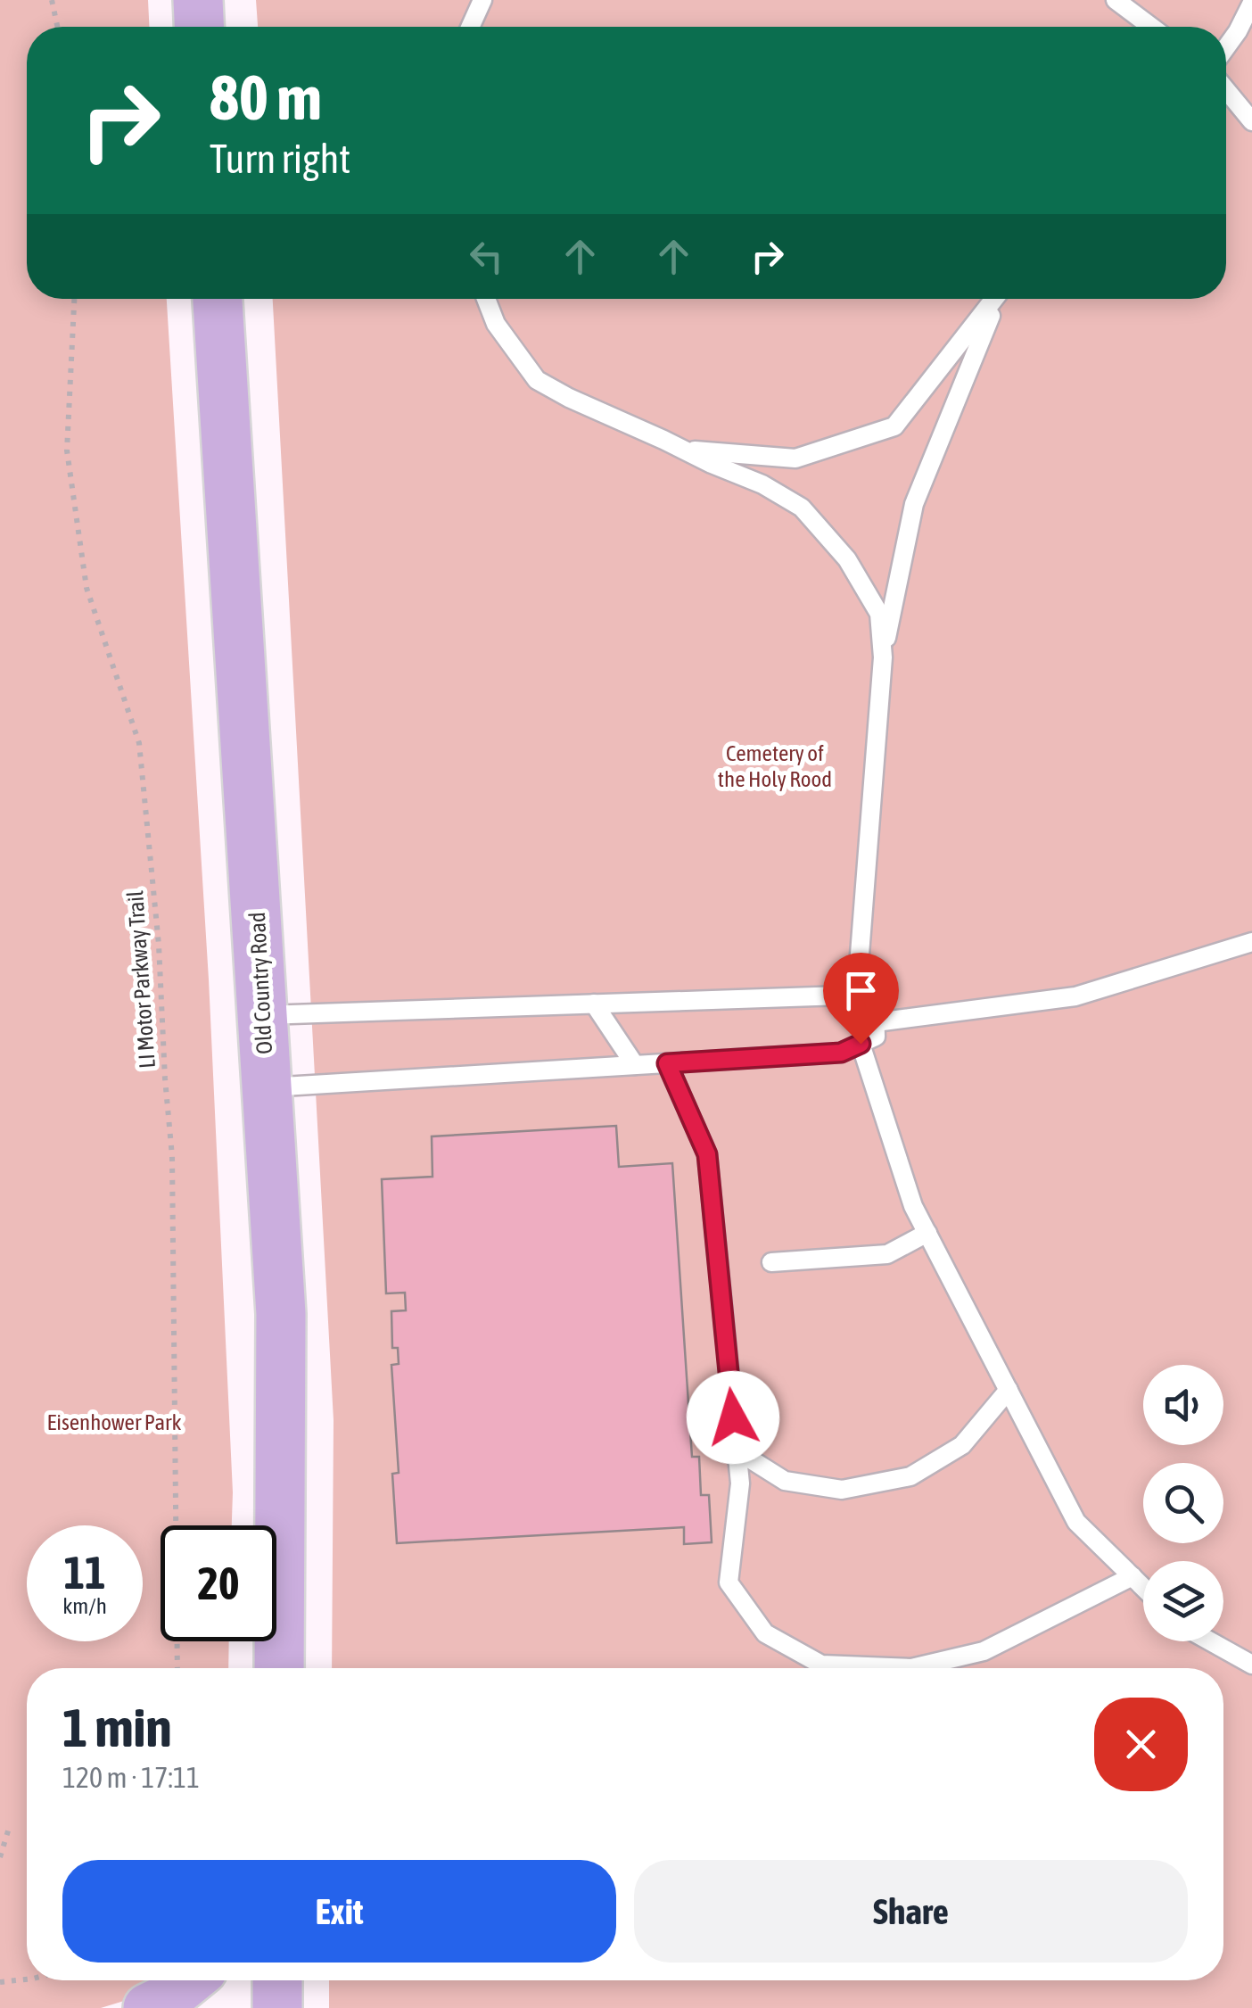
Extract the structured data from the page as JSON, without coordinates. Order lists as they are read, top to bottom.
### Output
{
  "streets": {
    "main road": ["Old Country Road"],
    "path": ["LI Motor Parkway Trail"]
  },
  "parks": ["Cemetery of the Holy Rood", "Eisenhower Park"],
  "page": {
    "turn": ["80 m", "Turn right"],
    "speed": "11 km/h",
    "limit": "20",
    "heading": ["1 min", "120 m · 17:11"],
    "buttons": ["Exit", "Share"]
  }
}
